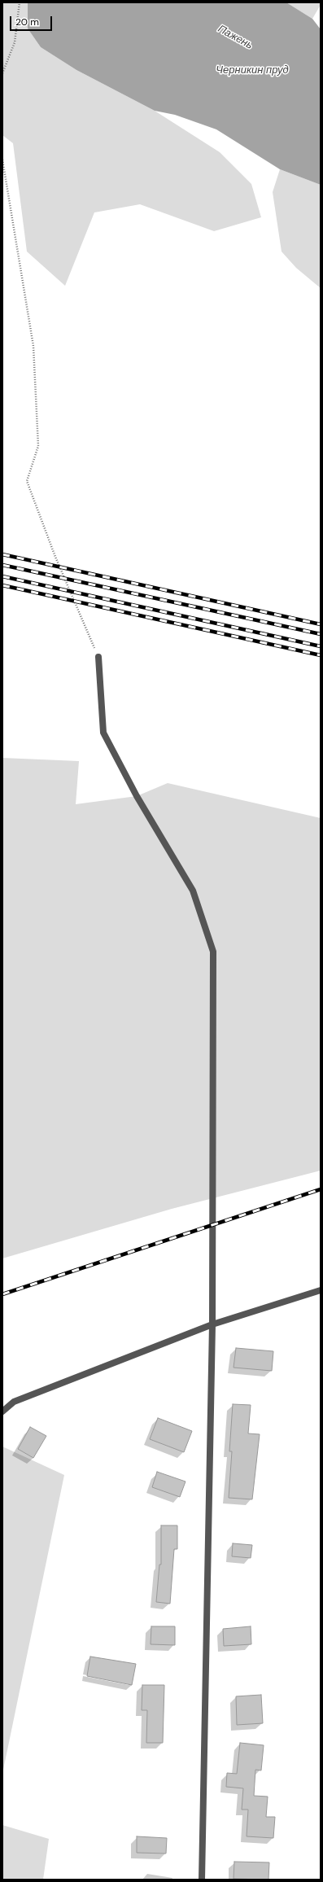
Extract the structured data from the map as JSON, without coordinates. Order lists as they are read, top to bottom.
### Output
{
  "water": ["Пажень", "Черникин пруд"],
  "scale_bar": "20 m"
}
